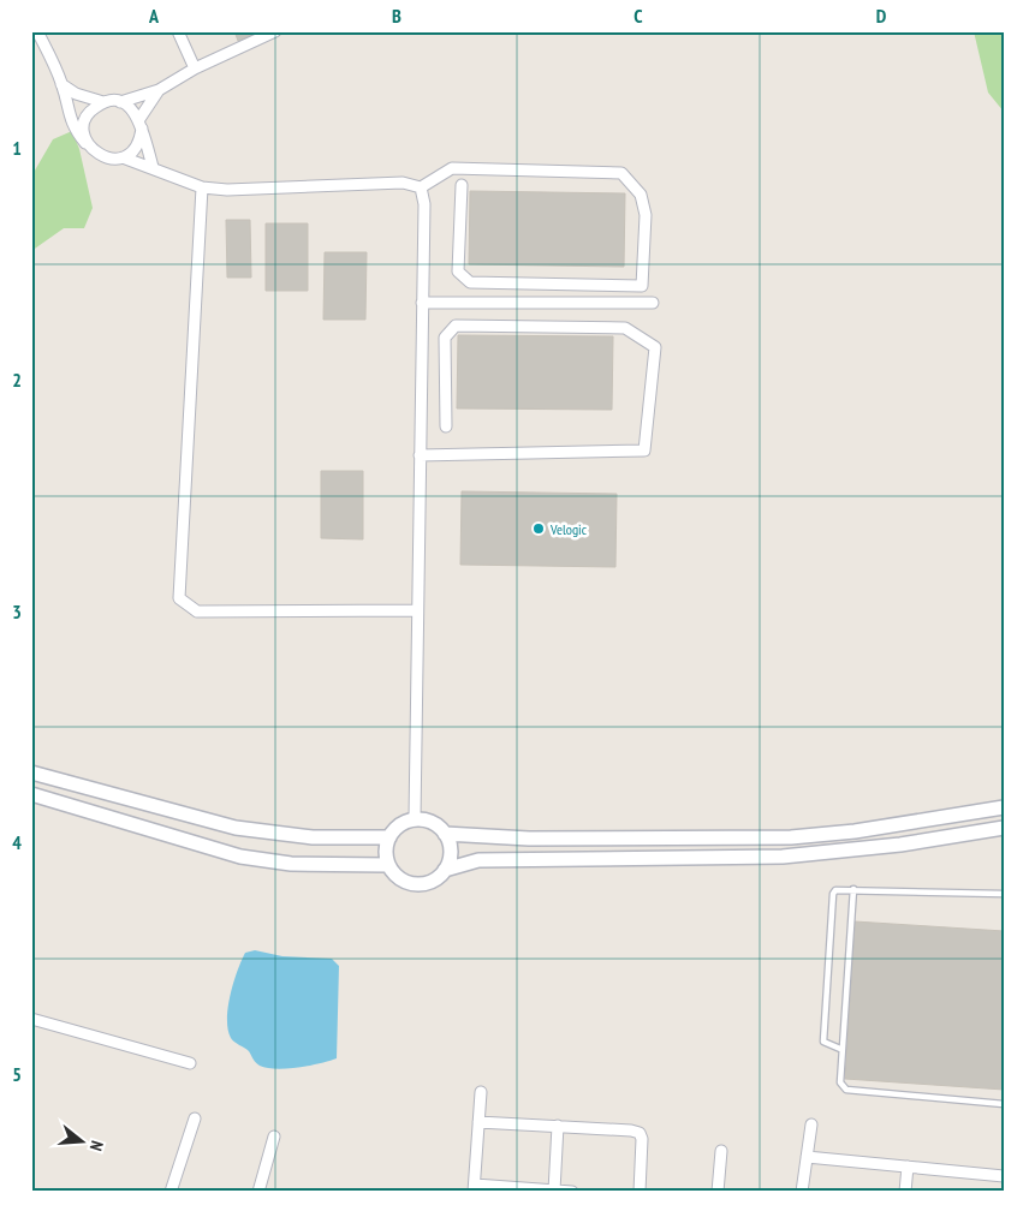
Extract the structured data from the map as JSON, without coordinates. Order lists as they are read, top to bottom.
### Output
{
  "places": ["Velogic"],
  "north": "right",
  "grid": {
    "columns": [
      "A",
      "B",
      "C",
      "D"
    ],
    "rows": [
      "1",
      "2",
      "3",
      "4",
      "5"
    ]
  }
}
